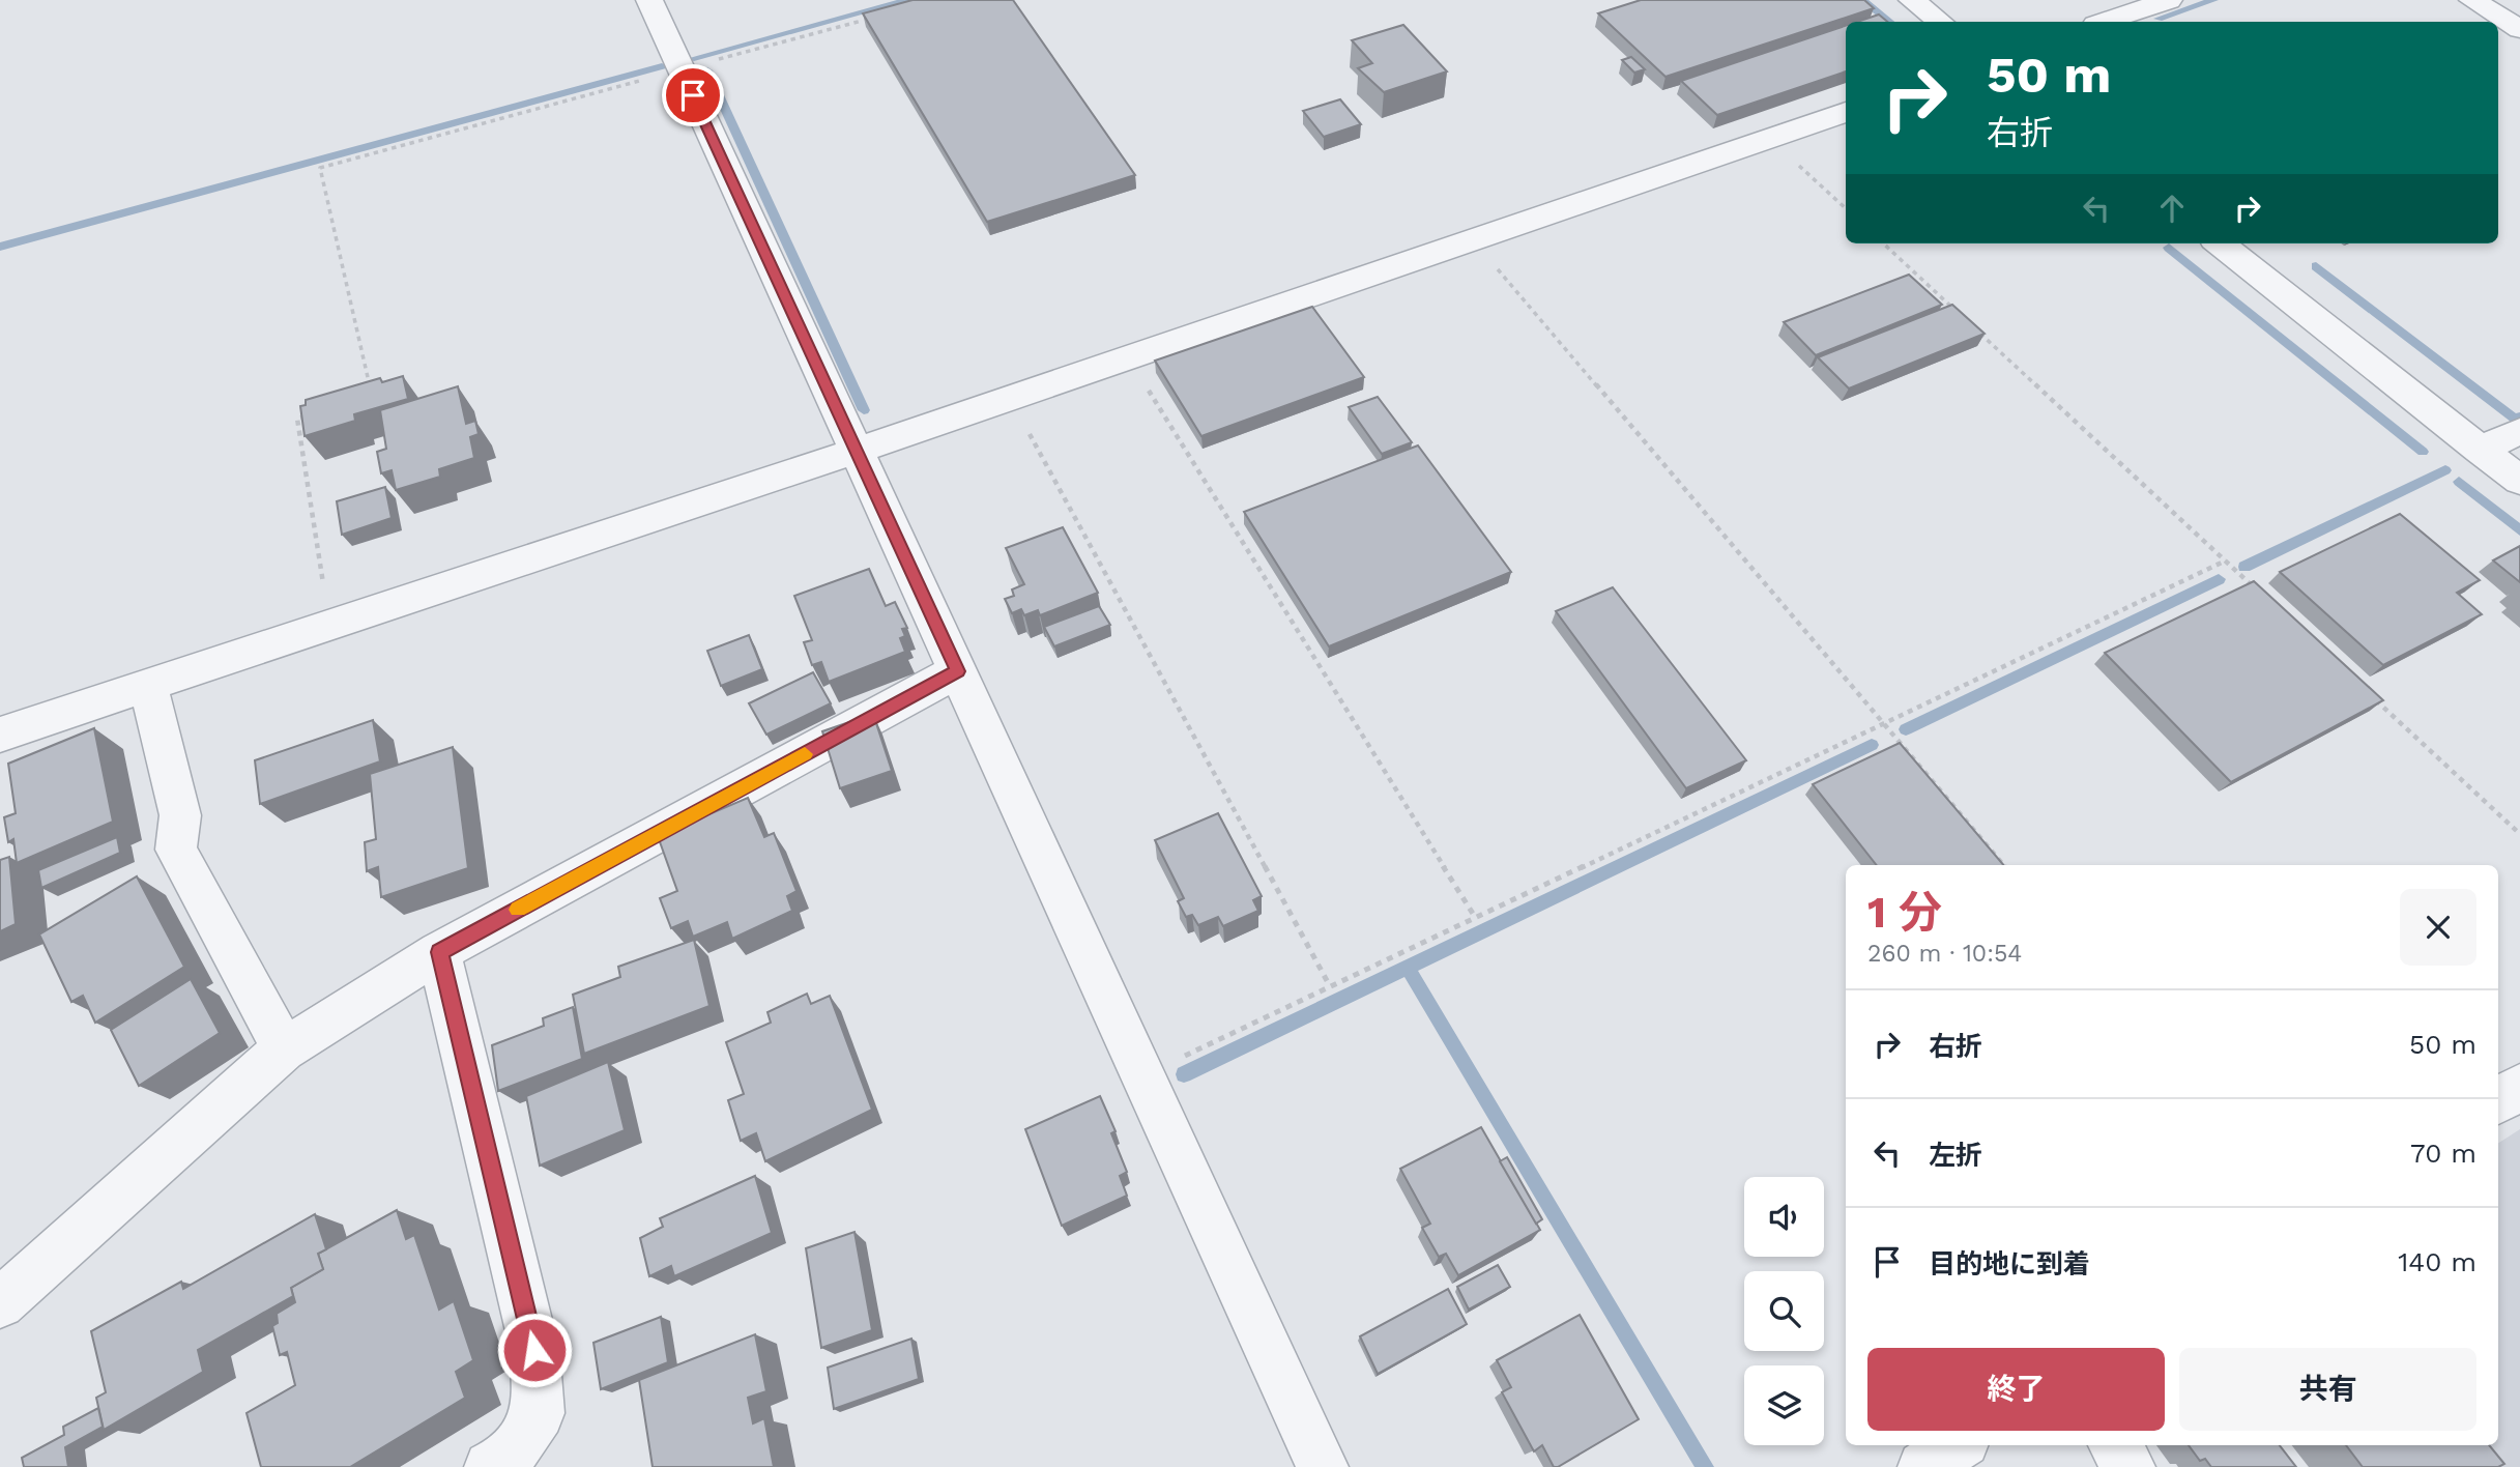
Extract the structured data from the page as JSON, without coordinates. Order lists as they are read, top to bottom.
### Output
{
  "page": {
    "turn": ["50 m", "右折"],
    "heading": ["1 分", "260 m · 10:54"],
    "list": [
      {
        "name": "右折",
        "value": "50 m"
      },
      {
        "name": "左折",
        "value": "70 m"
      },
      {
        "name": "目的地に到着",
        "value": "140 m"
      }
    ],
    "buttons": ["終了", "共有"]
  }
}
